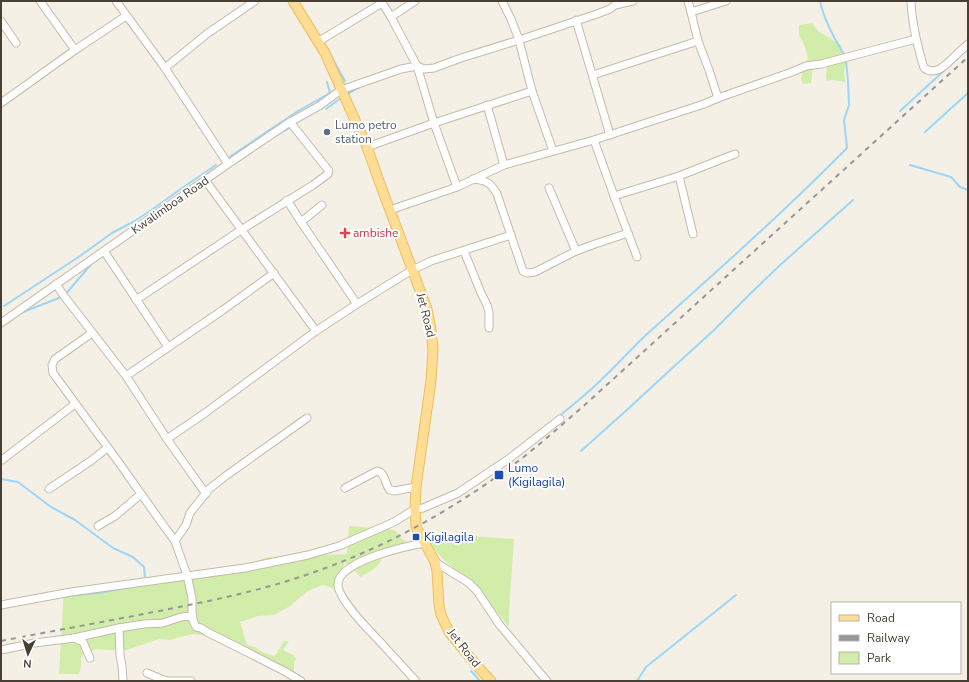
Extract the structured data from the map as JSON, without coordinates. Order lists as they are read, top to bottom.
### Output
{
  "streets": {
    "main road": ["Jet Road"],
    "street": ["Kwalimboa Road"]
  },
  "crossings": [
    ["Kwalimboa Road", "Jet Road"]
  ],
  "places": {
    "other": ["Lumo petro station"],
    "health": ["ambishe"],
    "transit": ["Lumo (Kigilagila)", "Kigilagila"]
  },
  "legend": ["Road", "Railway", "Park"],
  "north": "bottom"
}
